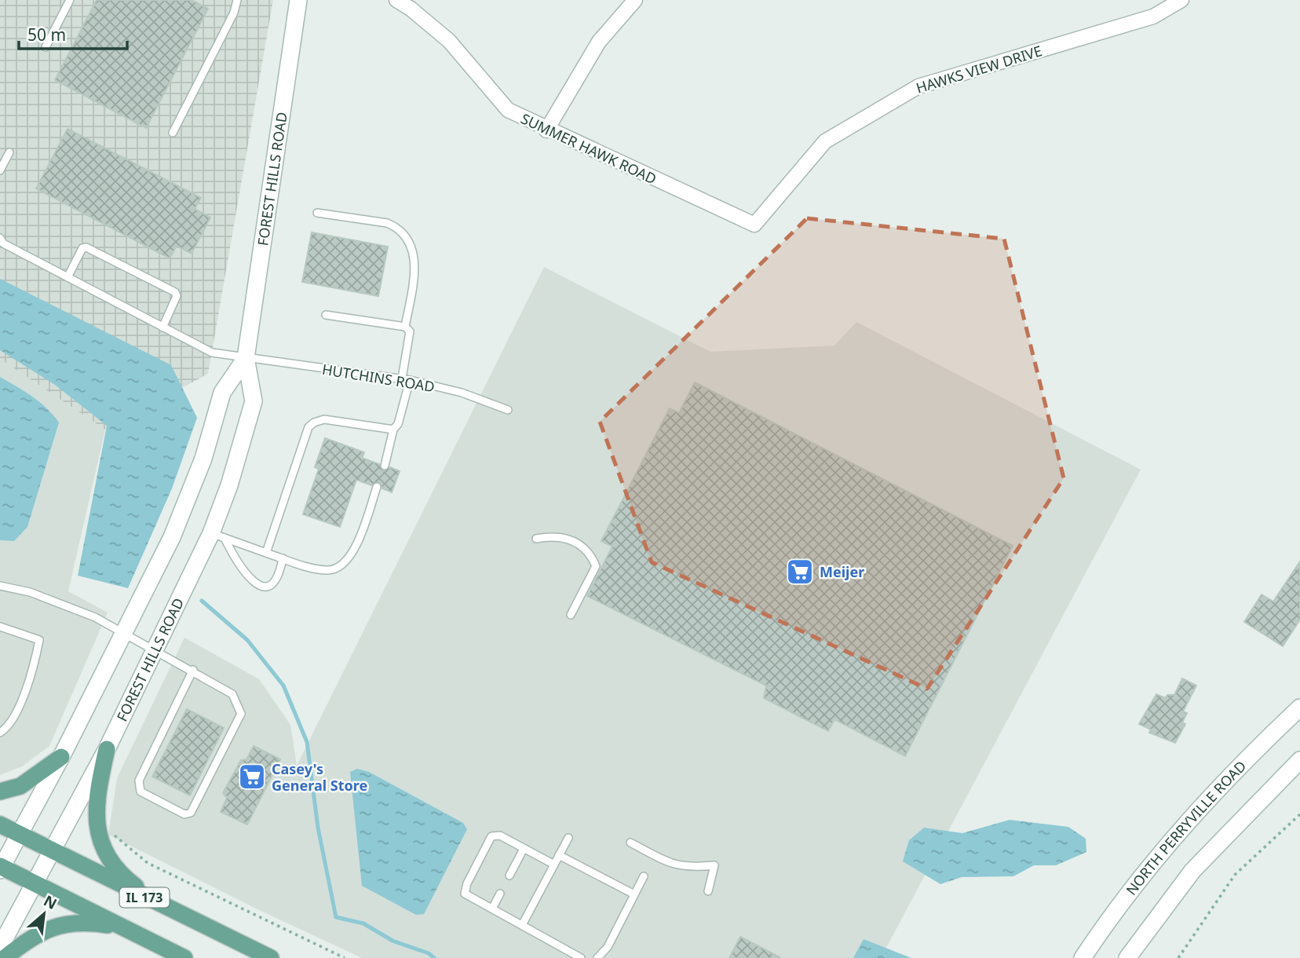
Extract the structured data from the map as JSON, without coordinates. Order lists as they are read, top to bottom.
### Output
{
  "streets": {
    "main road": ["IL 173"],
    "street": [
      "HAWKS VIEW DRIVE",
      "SUMMER HAWK ROAD",
      "FOREST HILLS ROAD",
      "NORTH PERRYVILLE ROAD"
    ],
    "lane": ["HUTCHINS ROAD"]
  },
  "crossings": [
    ["HAWKS VIEW DRIVE", "SUMMER HAWK ROAD"],
    ["FOREST HILLS ROAD", "HUTCHINS ROAD"],
    ["FOREST HILLS ROAD", "IL 173"]
  ],
  "places": {
    "supermarket": ["Meijer", "Casey's General Store"]
  },
  "scale_bar": "50 m",
  "north": "top right"
}
